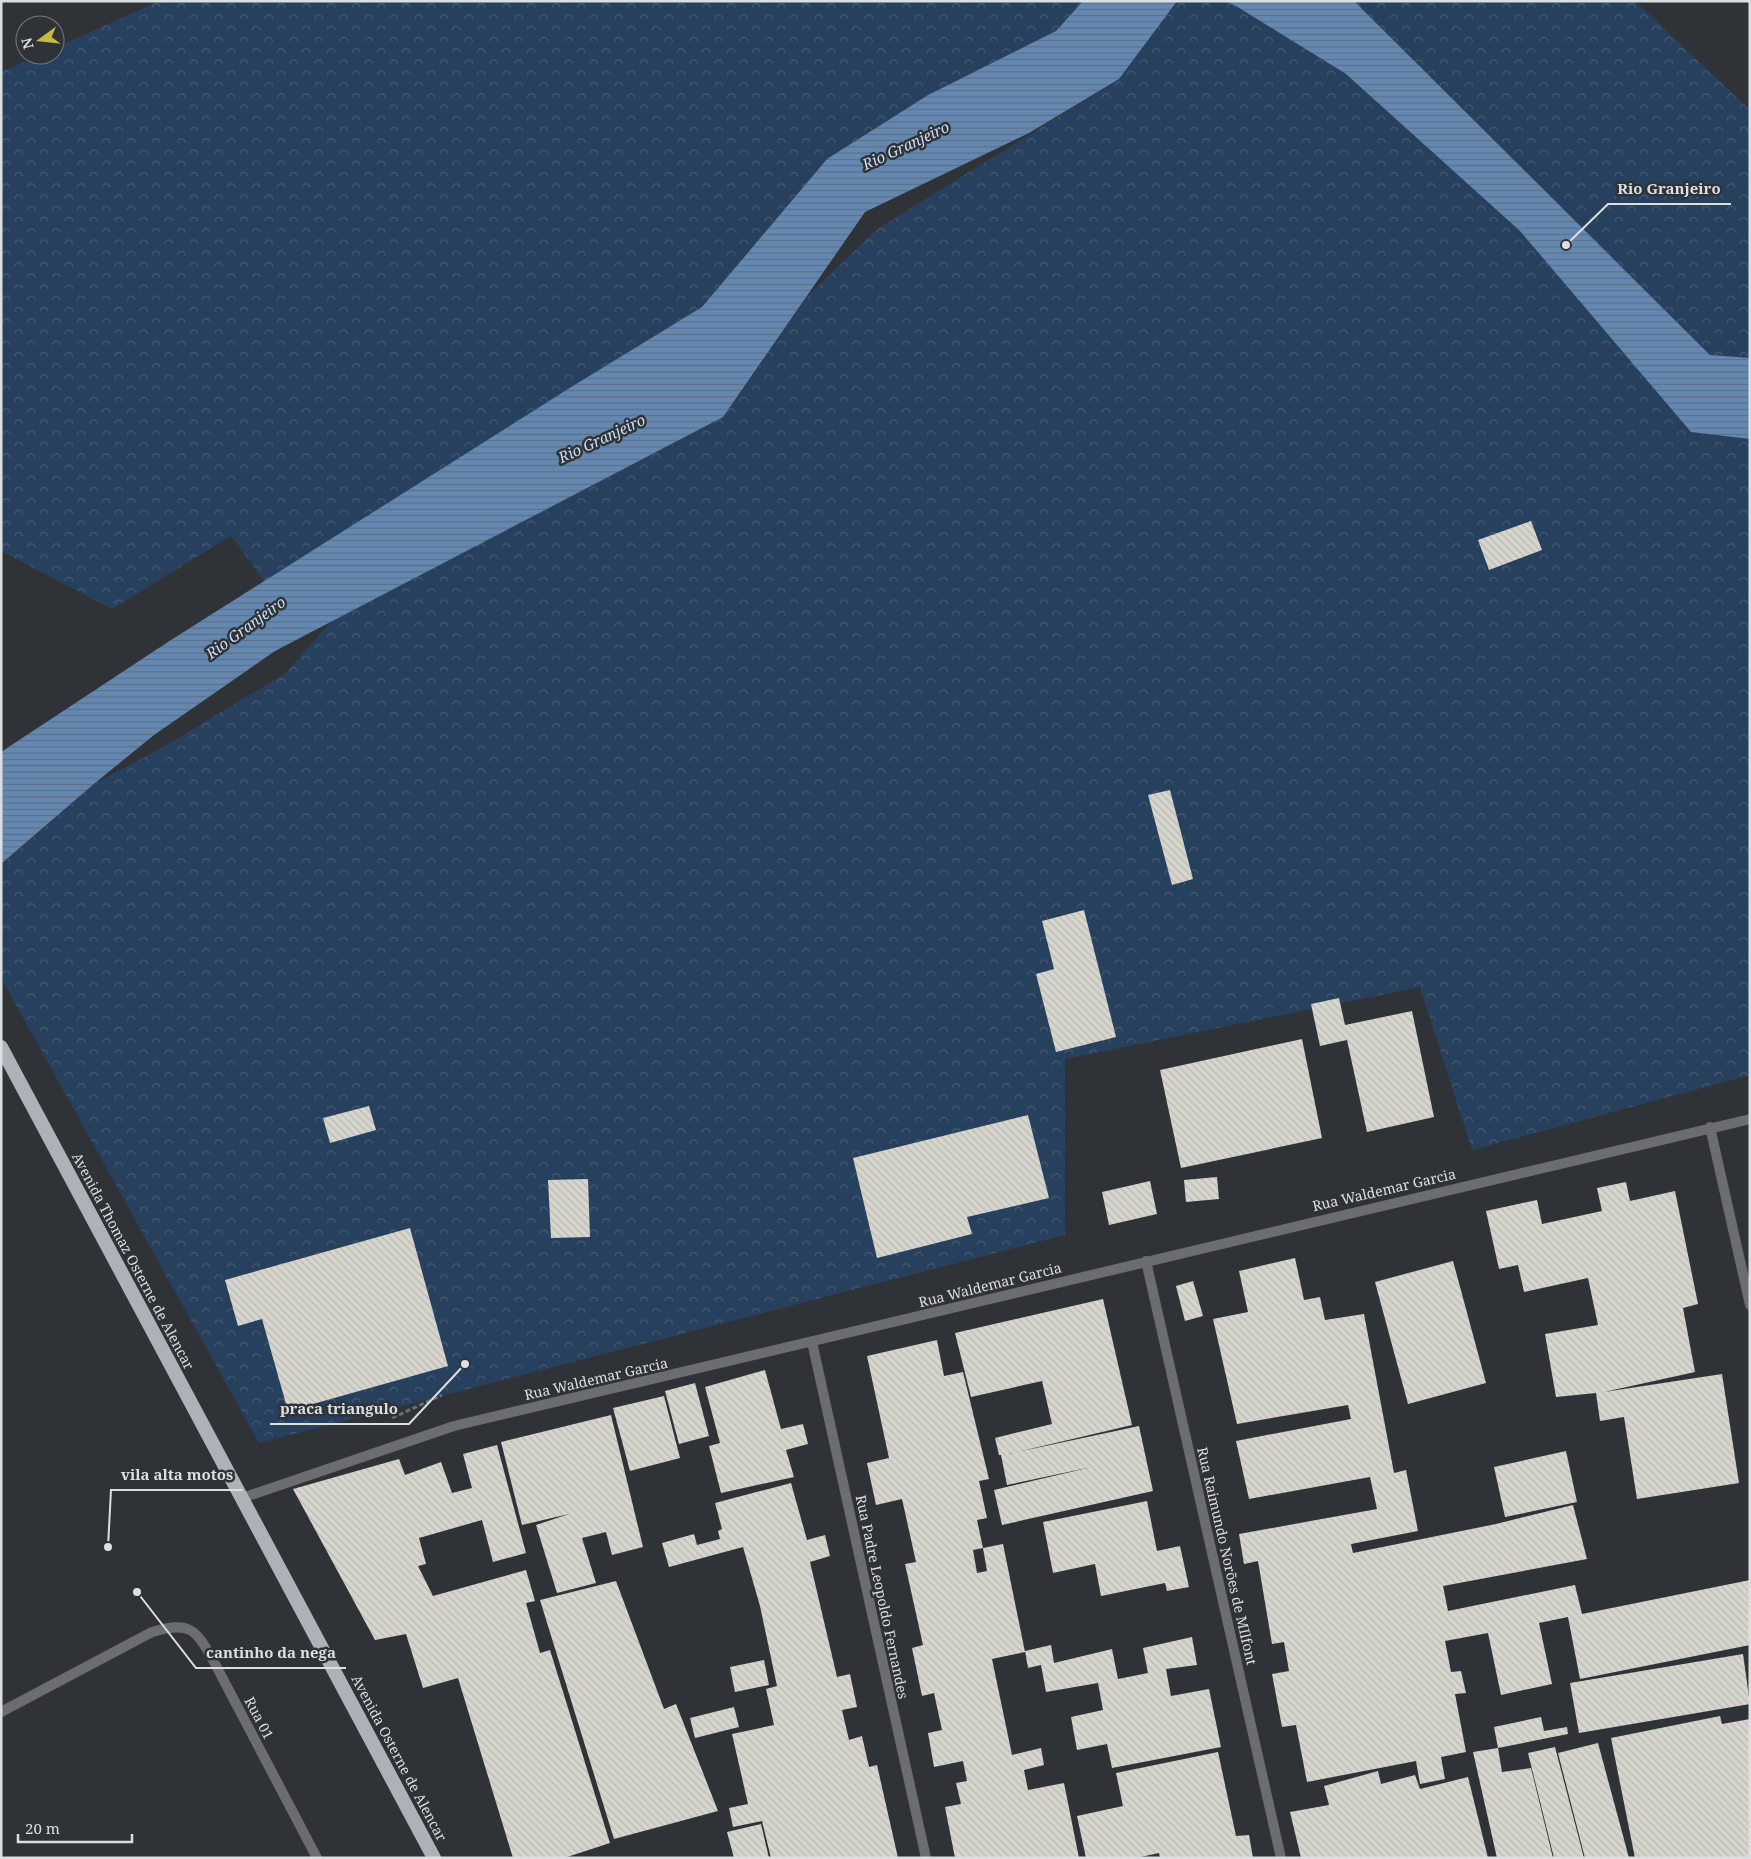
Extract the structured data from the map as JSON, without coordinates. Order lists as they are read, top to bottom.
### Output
{
  "streets": {
    "highway": ["Avenida Thomaz Osterne de Alencar", "Avenida Osterne de Alencar"],
    "street": [
      "Rua Waldemar Garcia",
      "Rua Raimundo Norões de MIlfont",
      "Rua Padre Leopoldo Fernandes",
      "Rua 01"
    ]
  },
  "crossings": [
    ["Rua Waldemar Garcia", "Avenida Thomaz Osterne de Alencar"],
    ["Rua Waldemar Garcia", "Rua Raimundo Norões de MIlfont"],
    ["Rua Waldemar Garcia", "Rua Padre Leopoldo Fernandes"],
    ["Rua Waldemar Garcia", "Avenida Osterne de Alencar"],
    ["Avenida Thomaz Osterne de Alencar", "Avenida Osterne de Alencar"]
  ],
  "water": ["Rio Granjeiro"],
  "places": [
    "Rio Granjeiro",
    "praca triangulo",
    "vila alta motos",
    "cantinho da nega"
  ],
  "scale_bar": "20 m",
  "north": "left"
}
